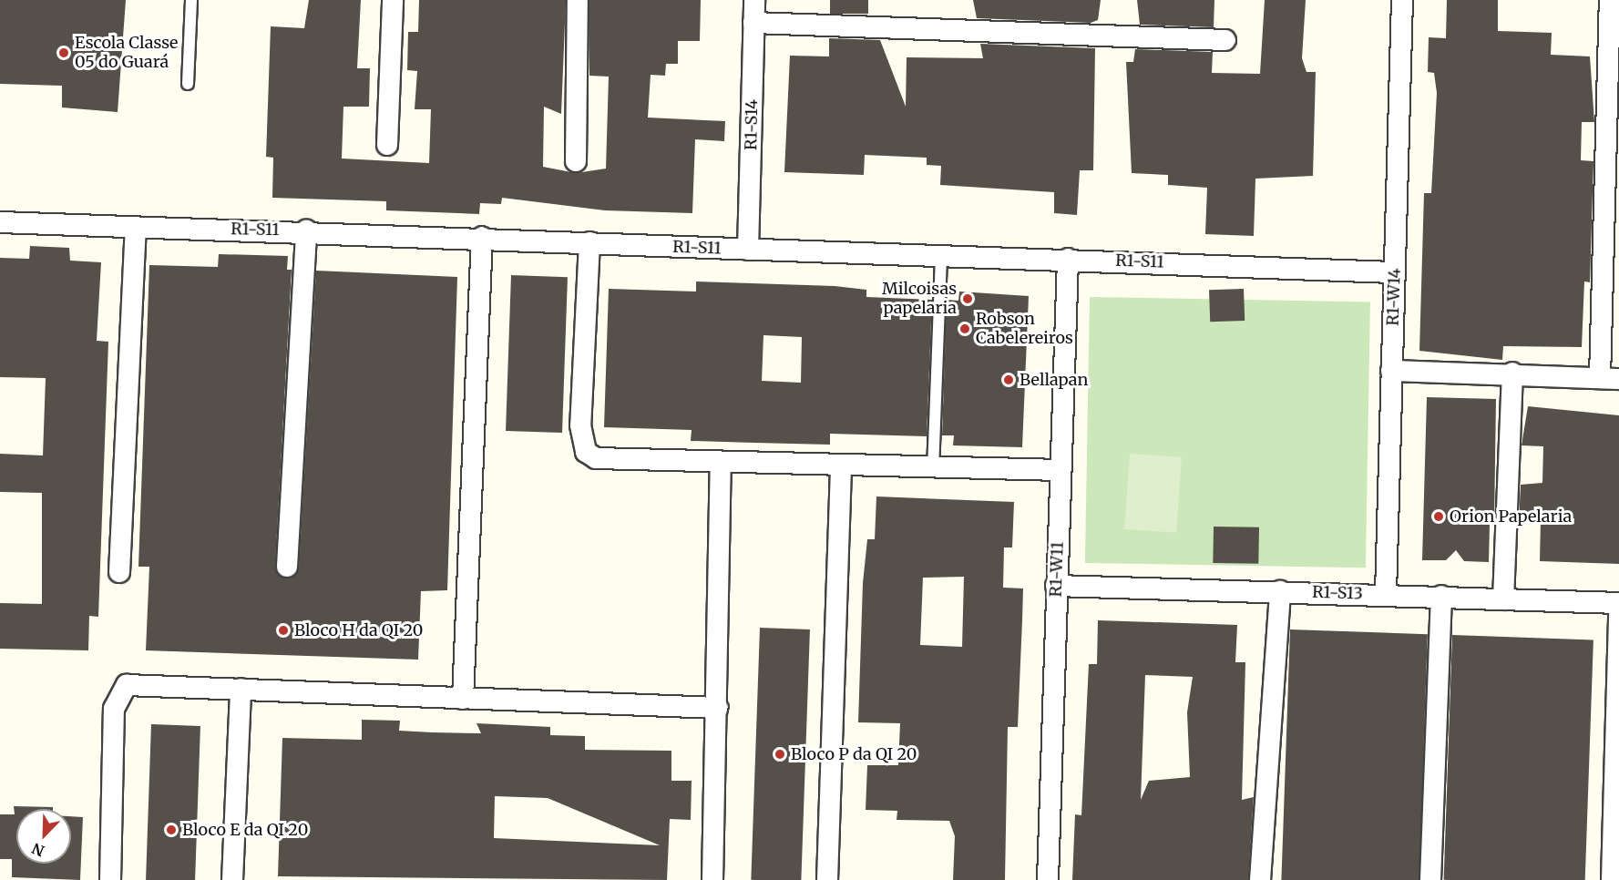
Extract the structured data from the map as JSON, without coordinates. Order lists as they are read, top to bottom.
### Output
{
  "streets": {
    "street": [
      "R1-S14",
      "R1-S11",
      "R1-W14",
      "R1-W11",
      "R1-S13"
    ]
  },
  "crossings": [
    ["R1-S14", "R1-S11"],
    ["R1-S11", "R1-W14"],
    ["R1-S11", "R1-W11"],
    ["R1-W14", "R1-S13"],
    ["R1-W11", "R1-S13"]
  ],
  "places": [
    "Escola Classe 05 do Guará",
    "Milcoisas papelaria",
    "Robson Cabelereiros",
    "Bellapan",
    "Orion Papelaria",
    "Bloco H da QI 20",
    "Bloco P da QI 20",
    "Bloco E da QI 20"
  ],
  "north": "bottom left"
}
